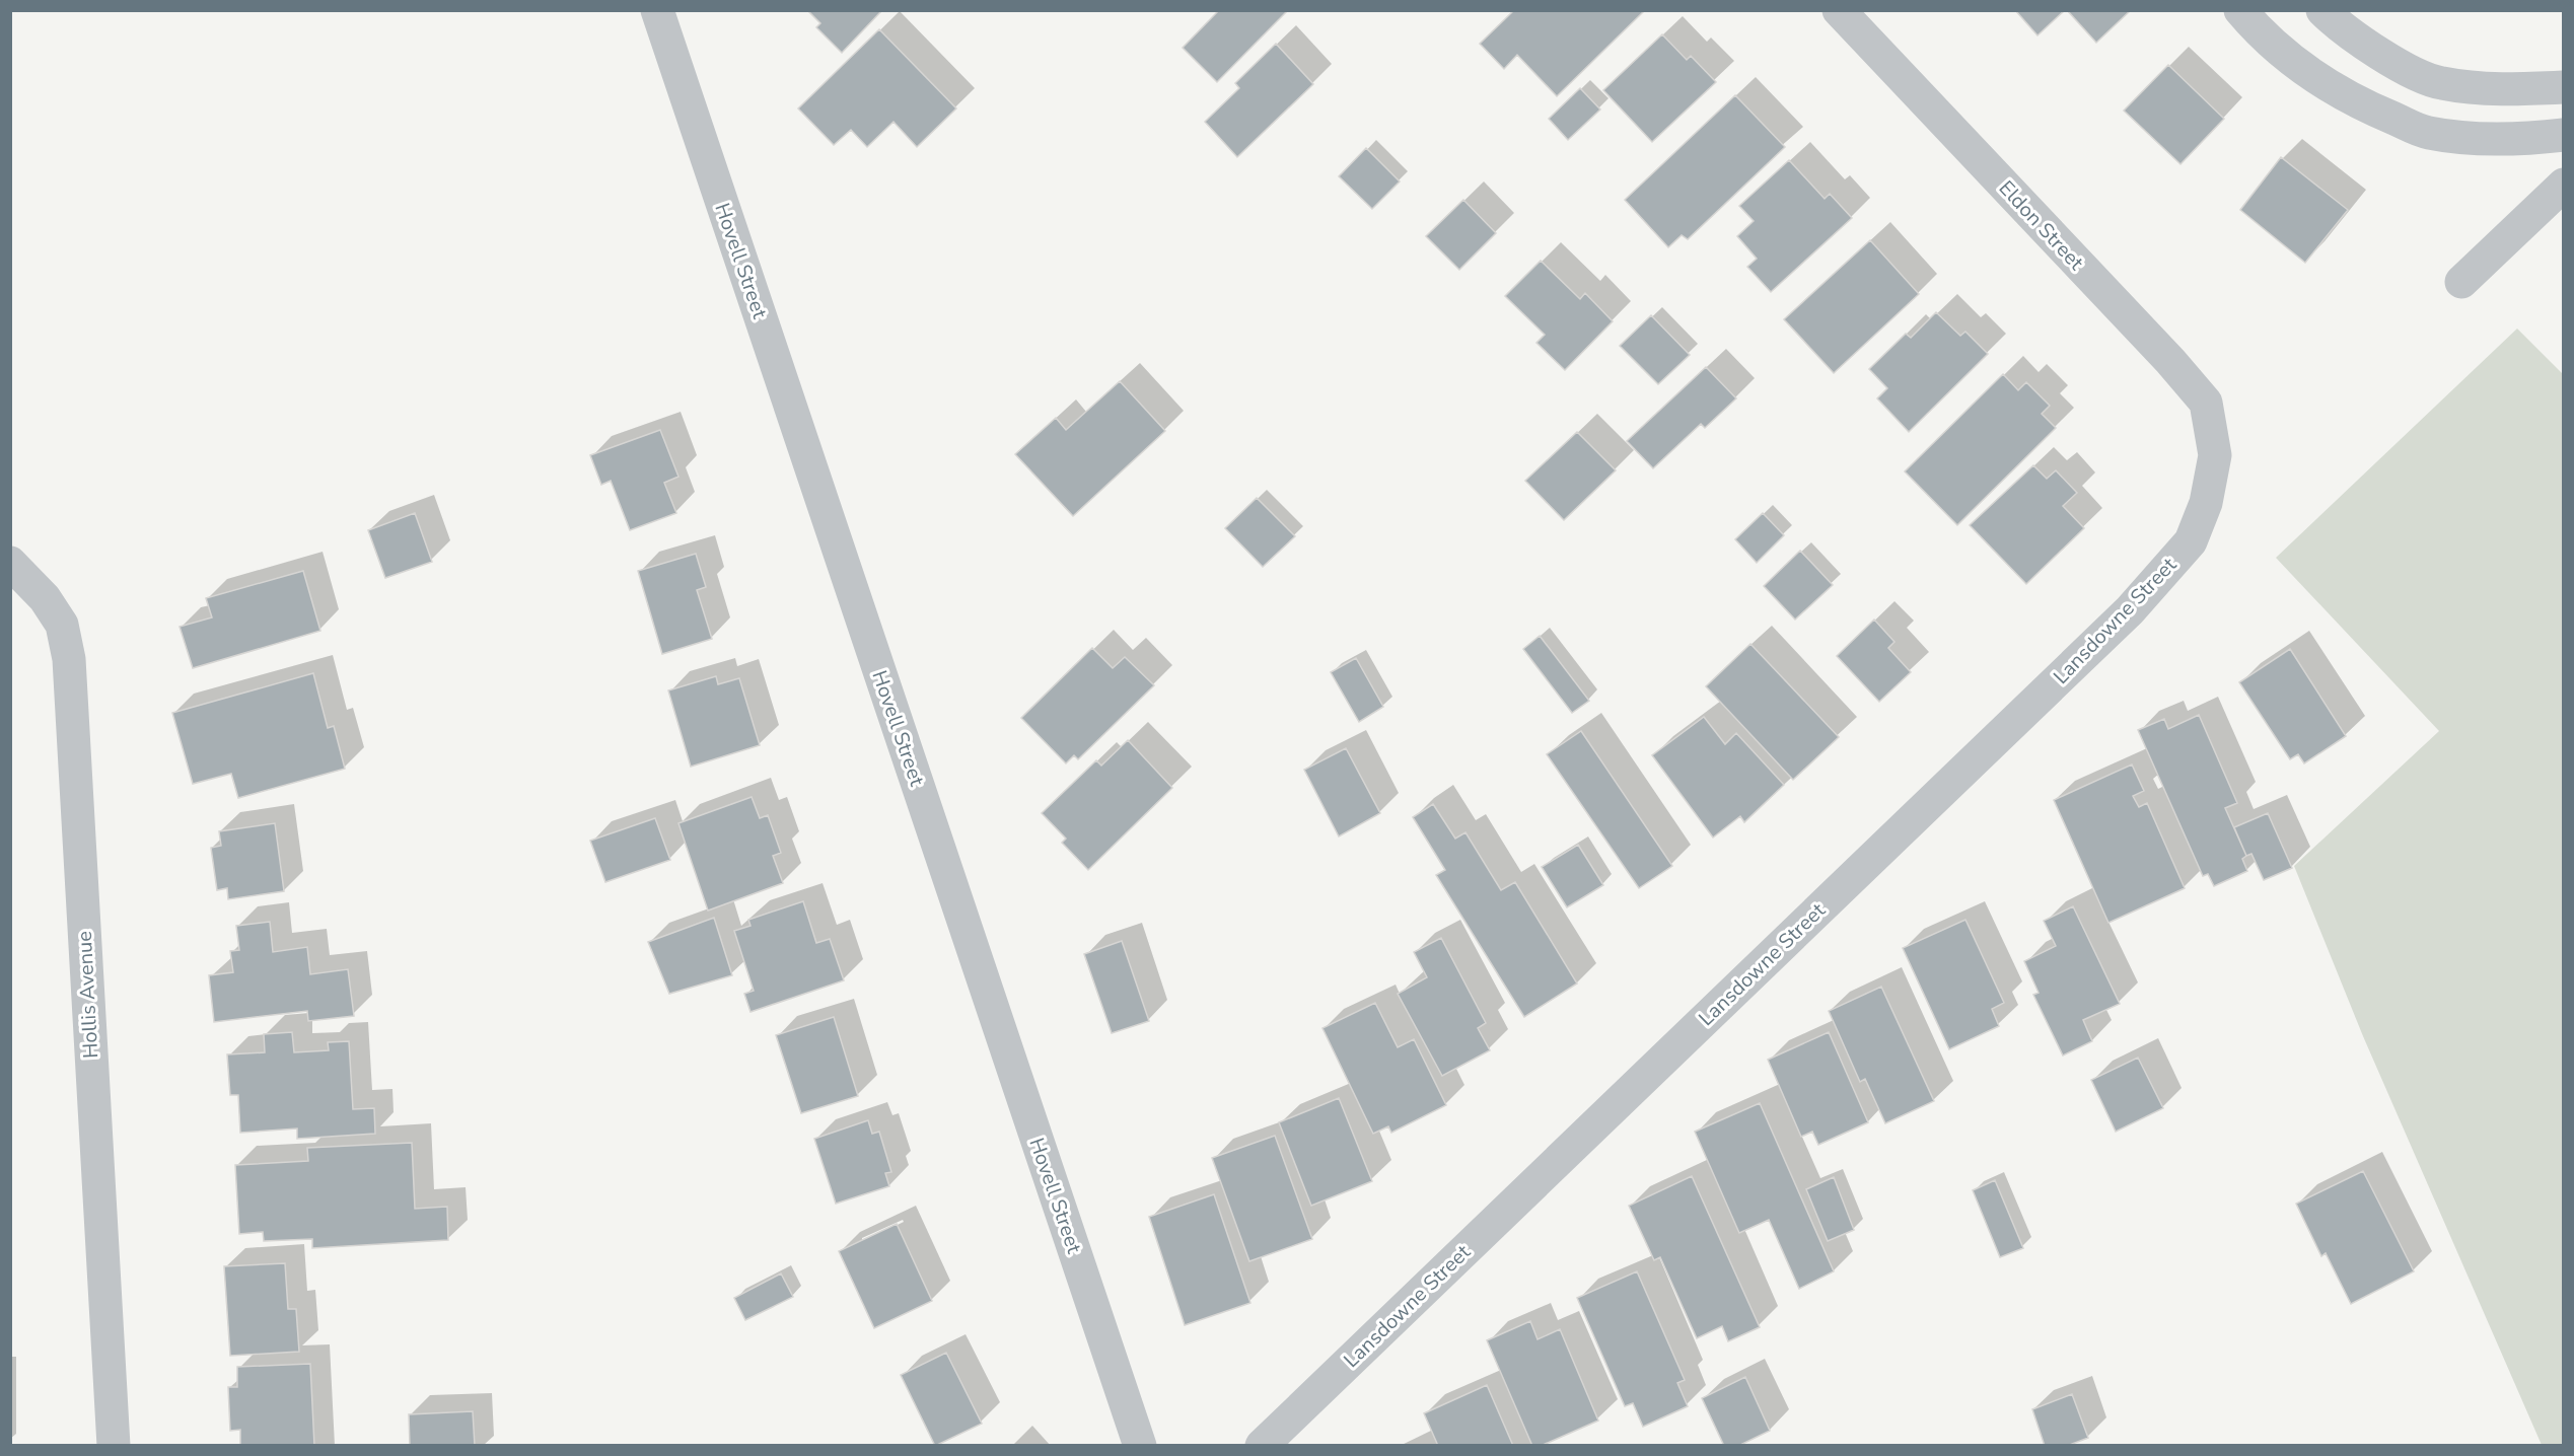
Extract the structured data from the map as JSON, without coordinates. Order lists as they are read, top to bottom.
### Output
{
  "streets": {
    "street": [
      "Eldon Street",
      "Hovell Street",
      "Lansdowne Street",
      "Hollis Avenue"
    ]
  },
  "crossings": [
    ["Eldon Street", "Lansdowne Street"]
  ]
}
